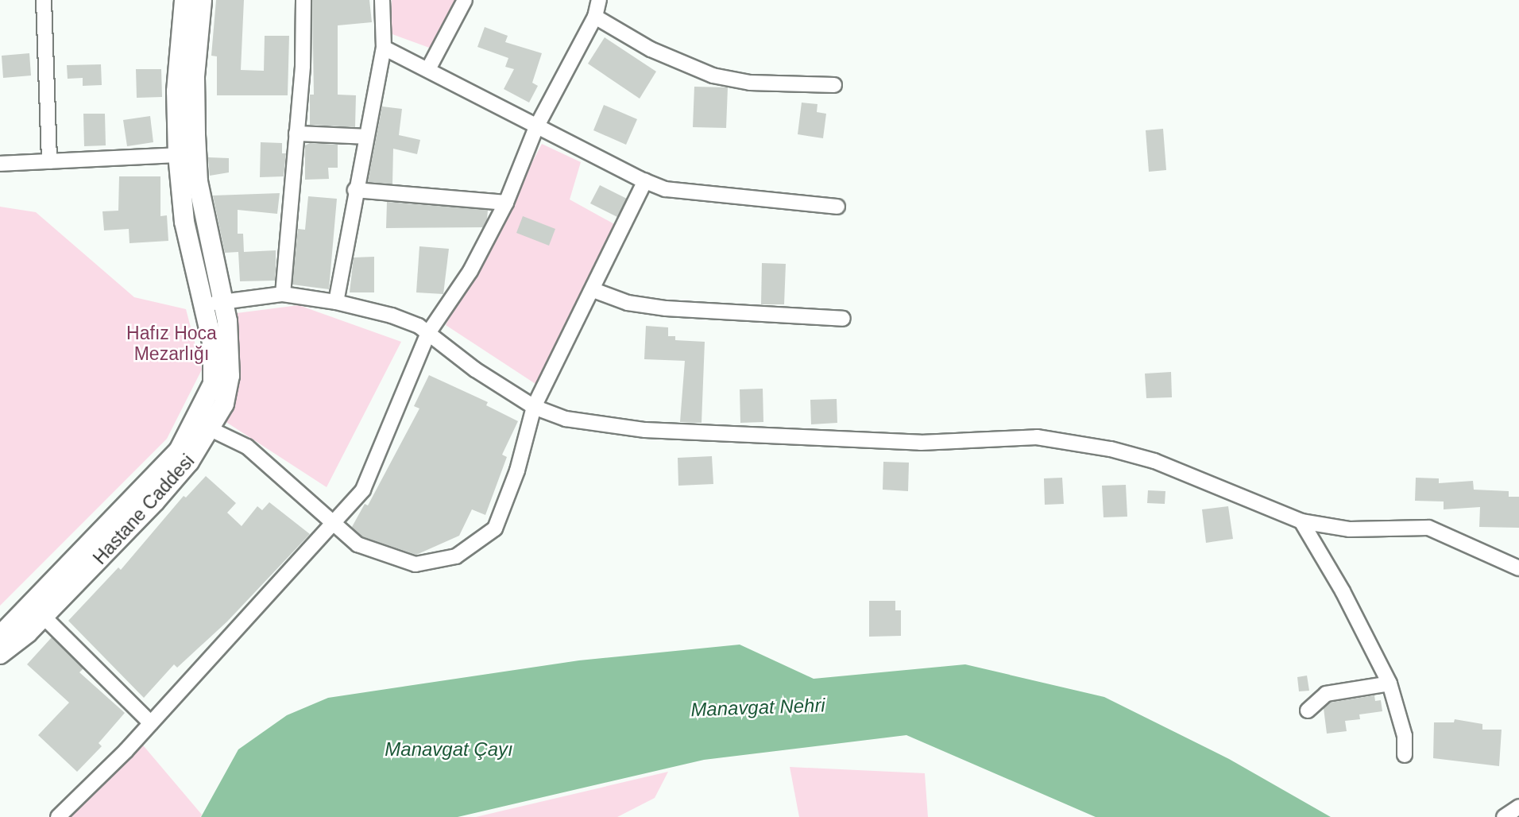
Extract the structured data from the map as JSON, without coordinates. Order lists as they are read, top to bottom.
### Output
{
  "streets": {
    "main road": ["Hastane Caddesi"]
  },
  "water": ["Manavgat Nehri", "Manavgat Çayı"],
  "parks": ["Hafız Hoca Mezarlığı"]
}
